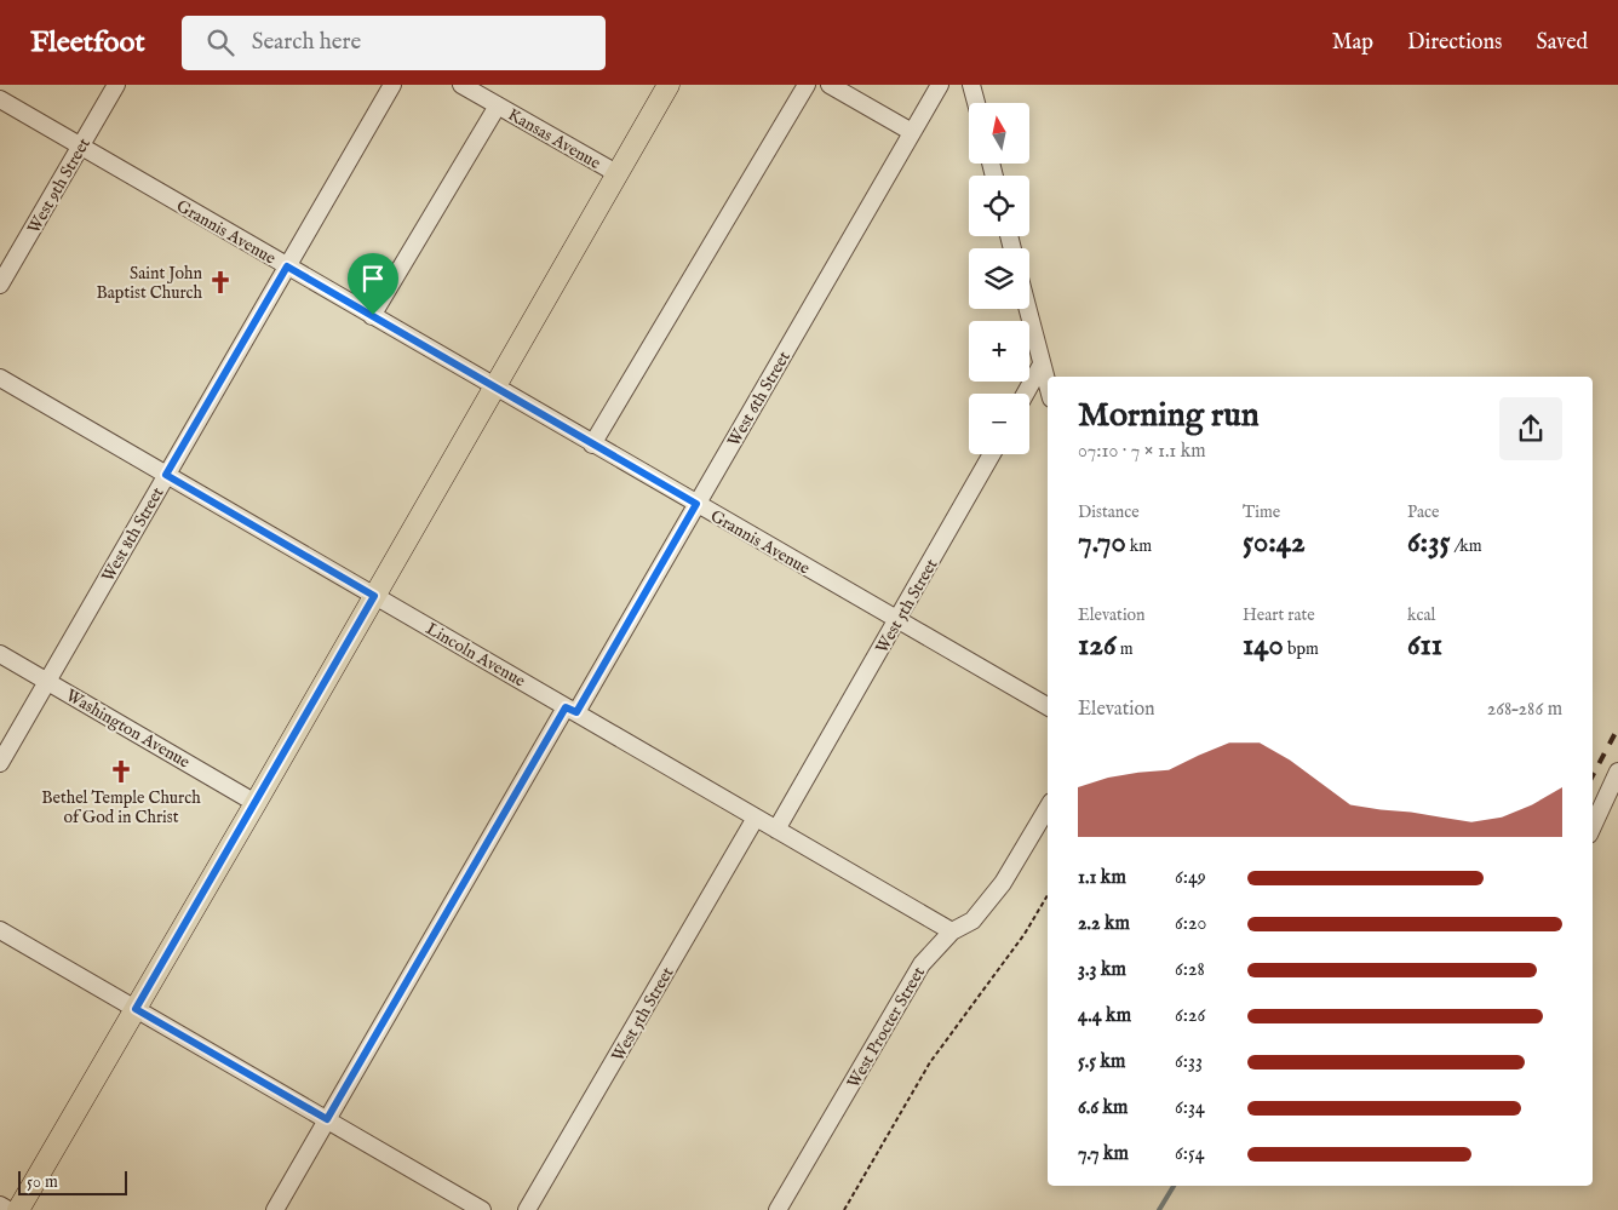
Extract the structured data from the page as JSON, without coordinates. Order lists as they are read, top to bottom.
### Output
{
  "streets": {
    "street": [
      "Kansas Avenue",
      "West 9th Street",
      "Grannis Avenue",
      "West 6th Street",
      "West 8th Street",
      "West 5th Street",
      "Lincoln Avenue",
      "Washington Avenue",
      "West Procter Street"
    ]
  },
  "crossings": [
    ["West 9th Street", "Grannis Avenue"],
    ["Grannis Avenue", "West 6th Street"],
    ["Grannis Avenue", "West 8th Street"],
    ["Grannis Avenue", "West 5th Street"],
    ["West 6th Street", "Lincoln Avenue"],
    ["West 8th Street", "Lincoln Avenue"],
    ["West 8th Street", "Washington Avenue"],
    ["West 5th Street", "Lincoln Avenue"],
    ["Lincoln Avenue", "West Procter Street"]
  ],
  "places": {
    "church": ["Saint John Baptist Church", "Bethel Temple Church of God in Christ"]
  },
  "scale_bar": "50 m",
  "north": "top",
  "page": {
    "header": "Fleetfoot",
    "search": "Search here",
    "nav": ["Map", "Directions", "Saved"],
    "map_buttons": ["+", "−"],
    "heading": ["Morning run", "07:10 · 7 × 1.1 km"],
    "stats": [
      ["Distance", "7.70 km"],
      ["Time", "50:42"],
      ["Pace", "6:35 /km"],
      ["Elevation", "126 m"],
      ["Heart rate", "140 bpm"],
      ["kcal", "611"]
    ],
    "chart": ["Elevation", "268–286 m"],
    "list": [
      {
        "name": "1.1 km",
        "note": "6:49"
      },
      {
        "name": "2.2 km",
        "note": "6:20"
      },
      {
        "name": "3.3 km",
        "note": "6:28"
      },
      {
        "name": "4.4 km",
        "note": "6:26"
      },
      {
        "name": "5.5 km",
        "note": "6:33"
      },
      {
        "name": "6.6 km",
        "note": "6:34"
      },
      {
        "name": "7.7 km",
        "note": "6:54"
      }
    ],
    "scale": "50 m"
  }
}
